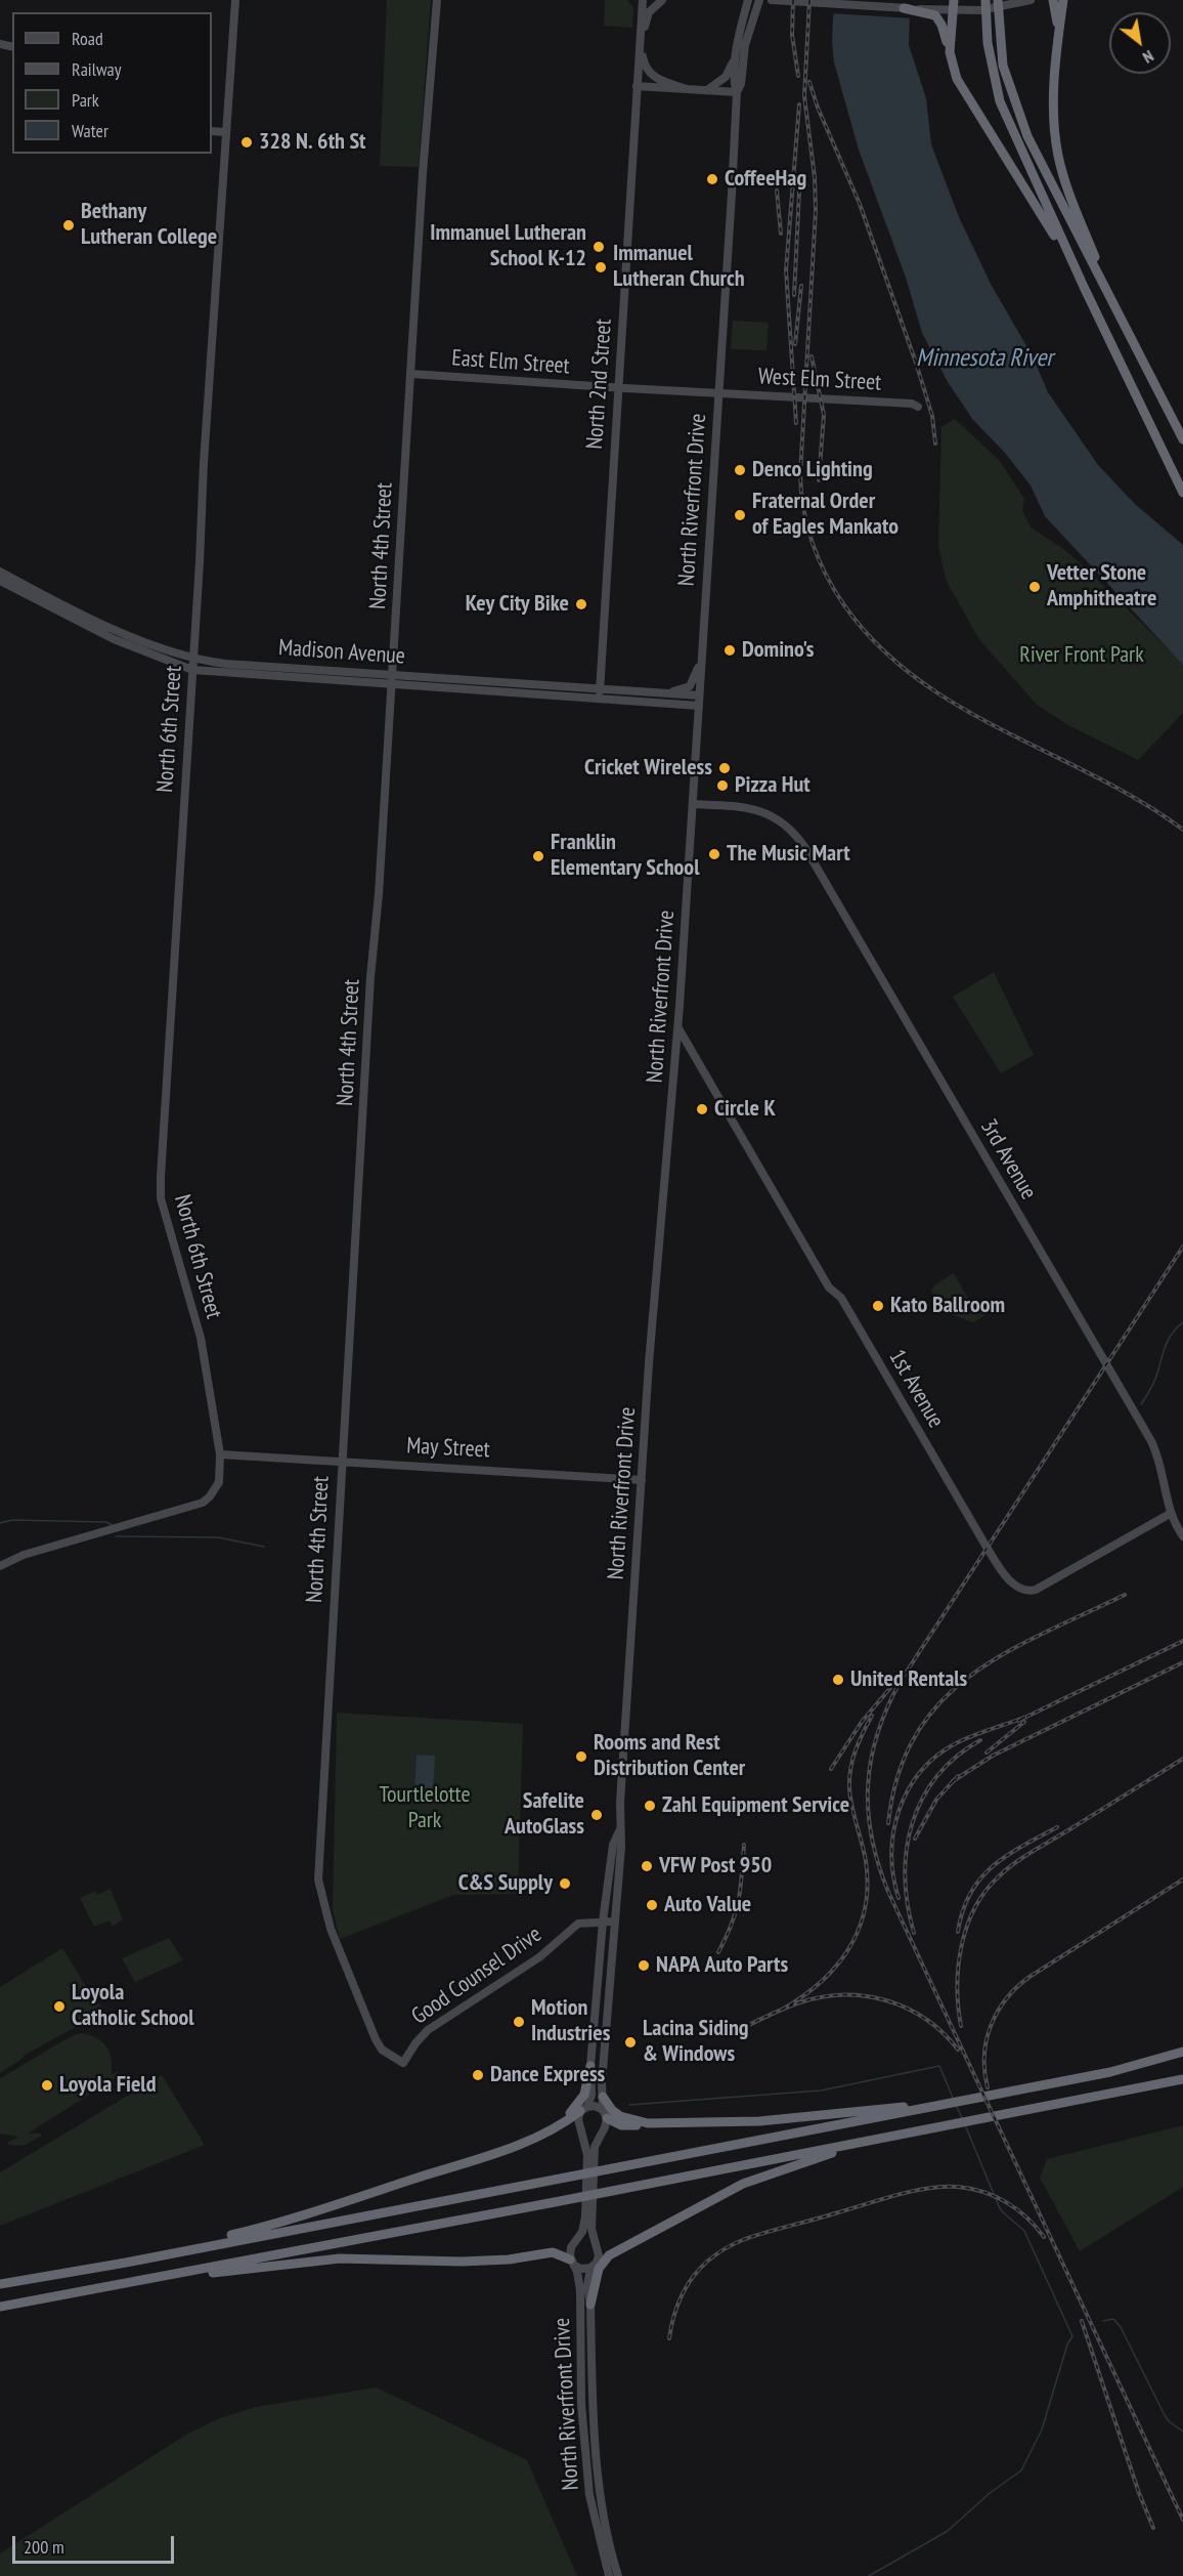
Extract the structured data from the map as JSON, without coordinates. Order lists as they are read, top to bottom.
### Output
{
  "streets": {
    "street": [
      "East Elm Street",
      "West Elm Street",
      "North 2nd Street",
      "North Riverfront Drive",
      "North 4th Street",
      "Madison Avenue",
      "North 6th Street",
      "3rd Avenue",
      "1st Avenue",
      "May Street",
      "Good Counsel Drive"
    ]
  },
  "crossings": [
    ["East Elm Street", "West Elm Street"],
    ["East Elm Street", "North 2nd Street"],
    ["East Elm Street", "North Riverfront Drive"],
    ["East Elm Street", "North 4th Street"],
    ["West Elm Street", "North Riverfront Drive"],
    ["North 2nd Street", "Madison Avenue"],
    ["North Riverfront Drive", "Madison Avenue"],
    ["North Riverfront Drive", "3rd Avenue"],
    ["North Riverfront Drive", "1st Avenue"],
    ["North Riverfront Drive", "May Street"],
    ["North Riverfront Drive", "Good Counsel Drive"],
    ["North 4th Street", "Madison Avenue"],
    ["North 4th Street", "May Street"],
    ["North 4th Street", "Good Counsel Drive"],
    ["Madison Avenue", "North 6th Street"],
    ["North 6th Street", "May Street"],
    ["3rd Avenue", "1st Avenue"]
  ],
  "water": ["Minnesota River"],
  "parks": ["River Front Park", "Tourtlelotte Park"],
  "places": [
    "328 N. 6th St",
    "CoffeeHag",
    "Bethany Lutheran College",
    "Immanuel Lutheran School K-12",
    "Immanuel Lutheran Church",
    "Denco Lighting",
    "Fraternal Order of Eagles Mankato",
    "Vetter Stone Amphitheatre",
    "Key City Bike",
    "Domino's",
    "Cricket Wireless",
    "Pizza Hut",
    "The Music Mart",
    "Franklin Elementary School",
    "Circle K",
    "Kato Ballroom",
    "United Rentals",
    "Rooms and Rest Distribution Center",
    "Zahl Equipment Service",
    "Safelite AutoGlass",
    "VFW Post 950",
    "C&S Supply",
    "Auto Value",
    "NAPA Auto Parts",
    "Loyola Catholic School",
    "Motion Industries",
    "Lacina Siding & Windows",
    "Dance Express",
    "Loyola Field"
  ],
  "legend": [
    "Road",
    "Railway",
    "Park",
    "Water"
  ],
  "scale_bar": "200 m",
  "north": "bottom right"
}
